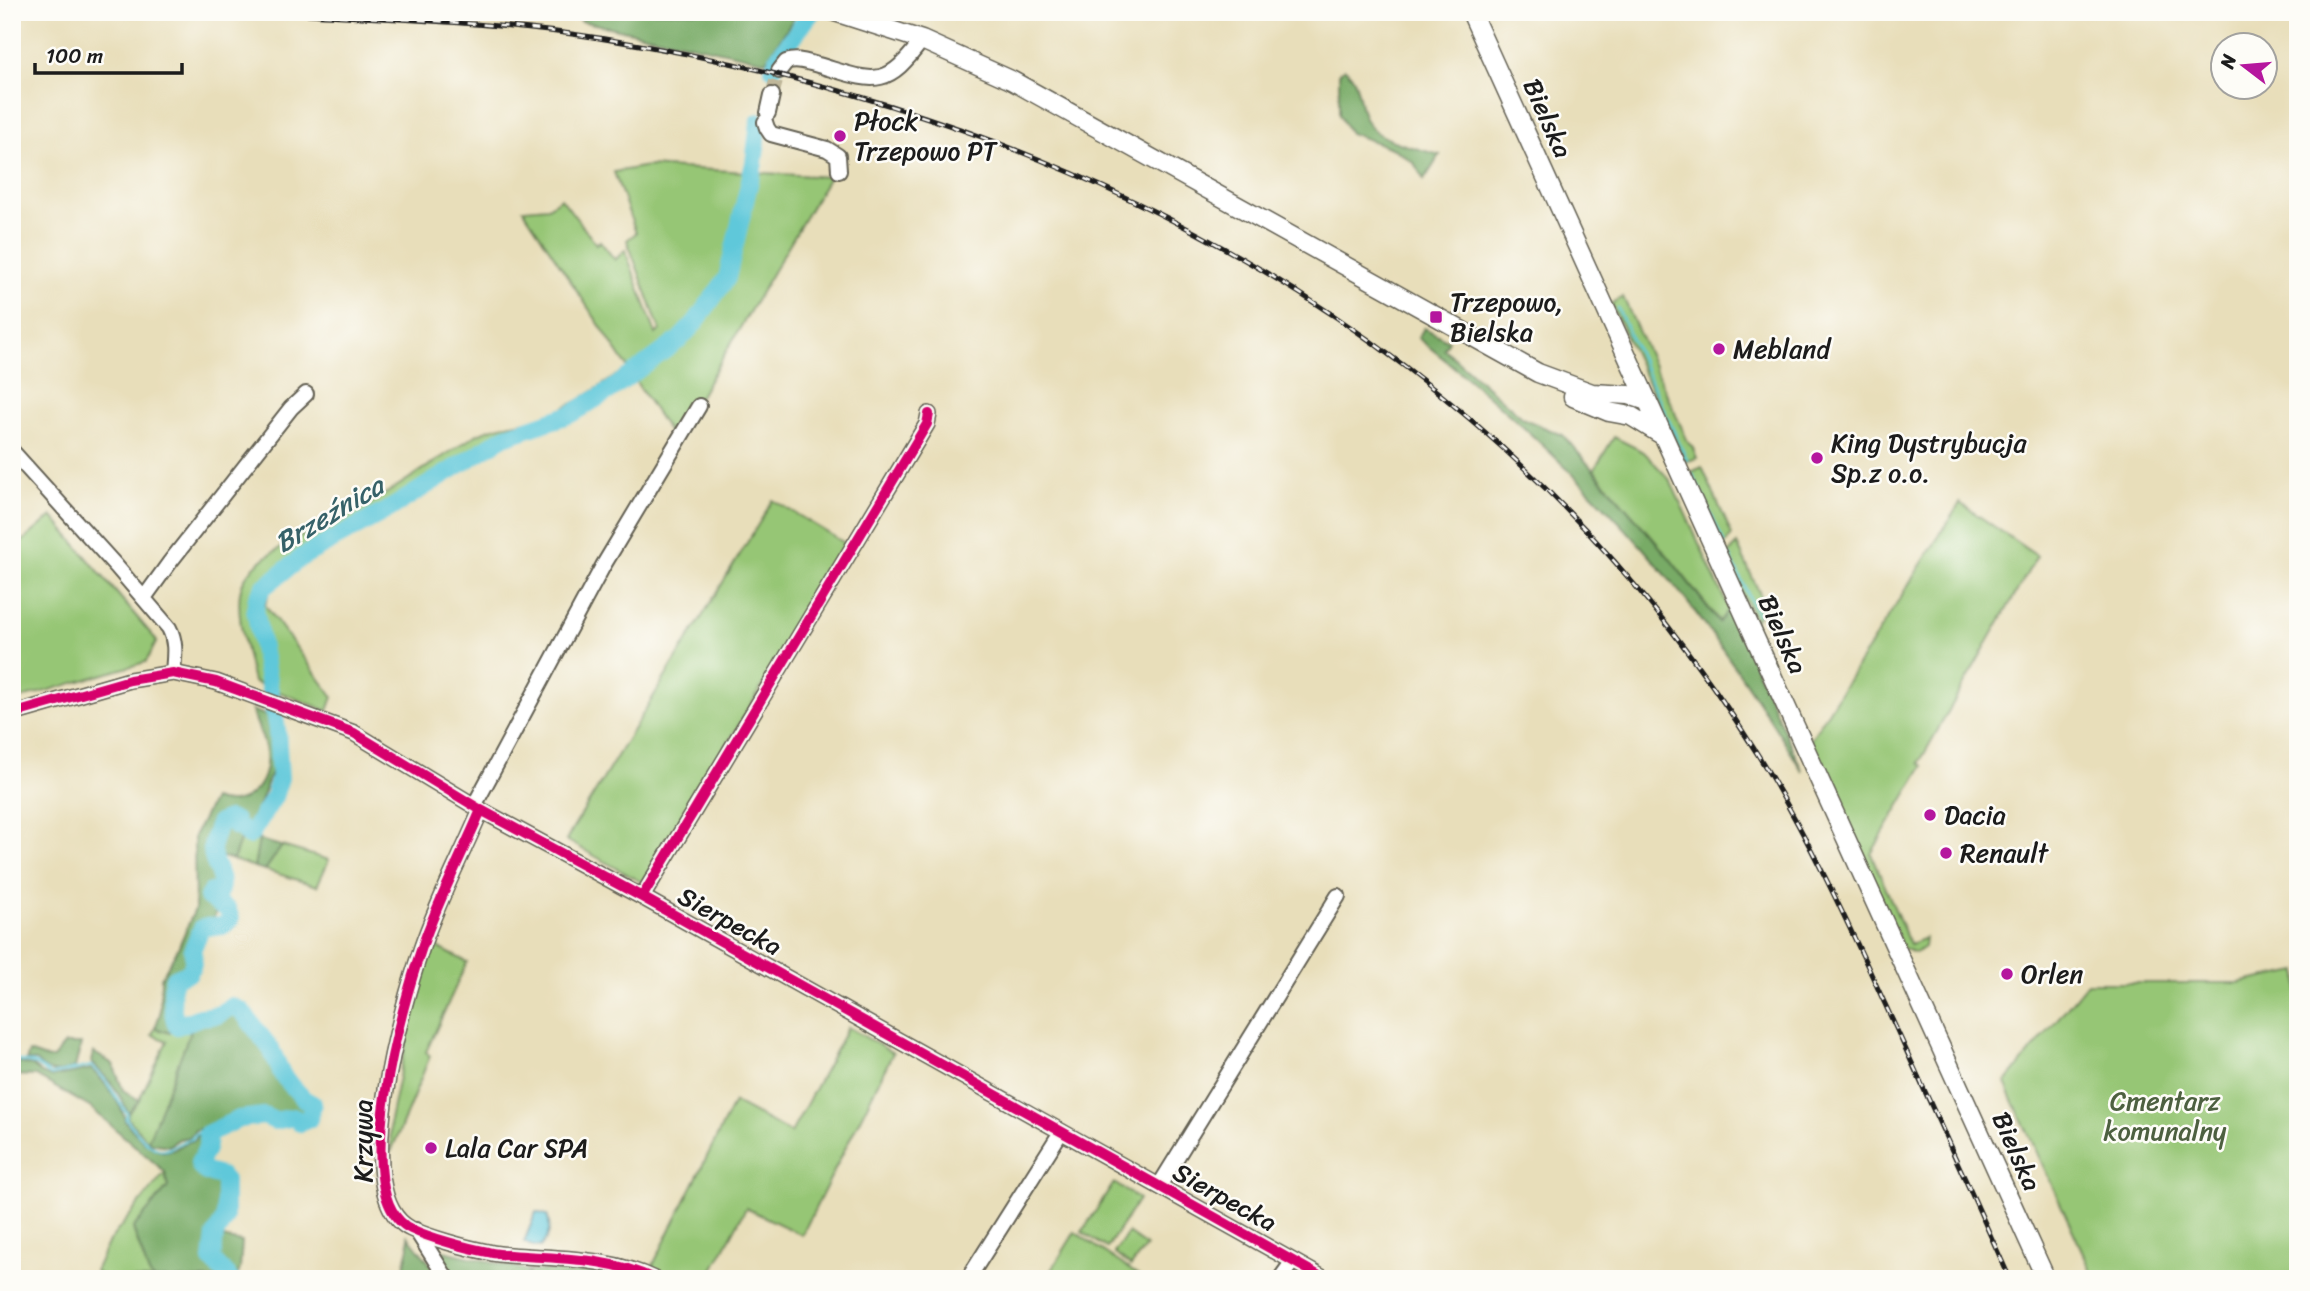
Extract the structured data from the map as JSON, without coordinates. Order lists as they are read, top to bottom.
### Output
{
  "streets": {
    "main road": ["Bielska"],
    "street": ["Sierpecka", "Krzywa"]
  },
  "crossings": [
    ["Sierpecka", "Krzywa"]
  ],
  "water": ["Brzeźnica"],
  "parks": ["Cmentarz komunalny"],
  "places": {
    "other": [
      "Płock Trzepowo PT",
      "Mebland",
      "King Dystrybucja Sp.z o.o.",
      "Dacia",
      "Renault",
      "Orlen",
      "Lala Car SPA"
    ],
    "transit": ["Trzepowo, Bielska"]
  },
  "scale_bar": "100 m",
  "north": "left"
}
